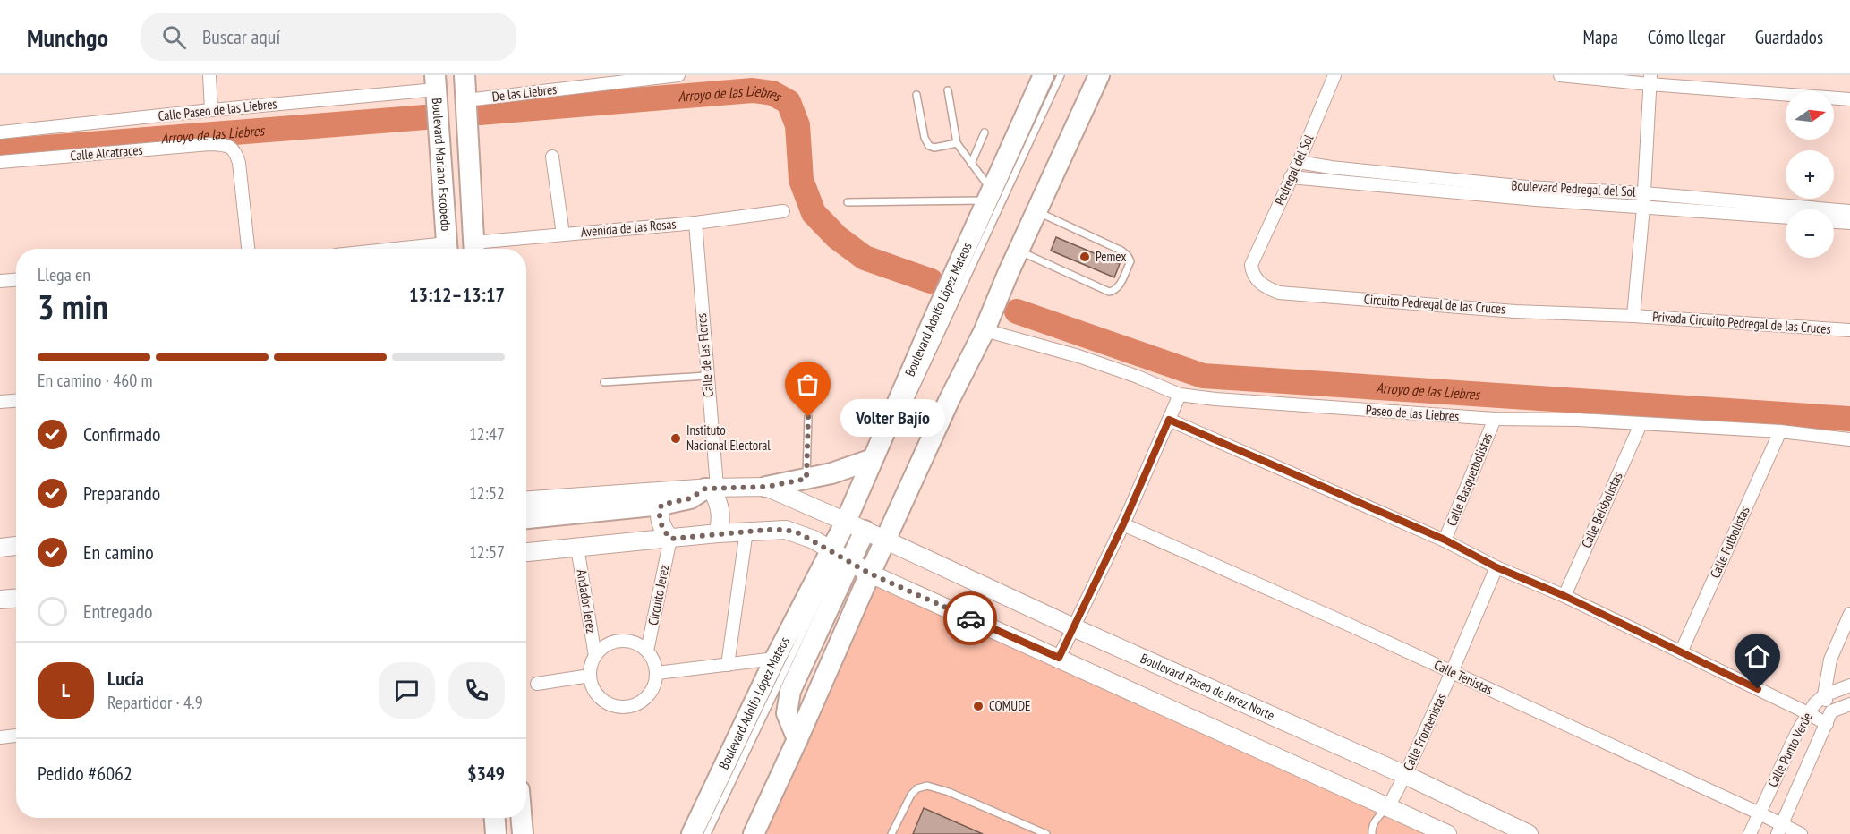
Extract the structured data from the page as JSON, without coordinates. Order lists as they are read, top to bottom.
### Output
{
  "streets": {
    "main road": ["Boulevard Mariano Escobedo", "Boulevard Adolfo López Mateos", "Boulevard Paseo de Jerez Norte"],
    "street": [
      "De las Liebres",
      "Calle Paseo de las Liebres",
      "Calle Alcatraces",
      "Pedregal del Sol",
      "Boulevard Pedregal del Sol",
      "Avenida de las Rosas",
      "Circuito Pedregal de las Cruces",
      "Privada Circuito Pedregal de las Cruces",
      "Calle de las Flores",
      "Paseo de las Liebres",
      "Calle Basquetbolistas",
      "Calle Beisbolistas",
      "Calle Futbolistas",
      "Circuito Jerez",
      "Andador Jerez",
      "Calle Tenistas",
      "Calle Frontenistas",
      "Calle Punto Verde"
    ]
  },
  "crossings": [
    ["De las Liebres", "Boulevard Mariano Escobedo"],
    ["Calle Paseo de las Liebres", "Boulevard Mariano Escobedo"],
    ["Boulevard Mariano Escobedo", "Avenida de las Rosas"],
    ["Pedregal del Sol", "Boulevard Pedregal del Sol"],
    ["Pedregal del Sol", "Circuito Pedregal de las Cruces"],
    ["Avenida de las Rosas", "Calle de las Flores"],
    ["Circuito Pedregal de las Cruces", "Privada Circuito Pedregal de las Cruces"],
    ["Boulevard Adolfo López Mateos", "Boulevard Paseo de Jerez Norte"],
    ["Paseo de las Liebres", "Calle Basquetbolistas"],
    ["Paseo de las Liebres", "Calle Beisbolistas"],
    ["Paseo de las Liebres", "Calle Futbolistas"],
    ["Circuito Jerez", "Andador Jerez"],
    ["Calle Tenistas", "Calle Frontenistas"],
    ["Calle Tenistas", "Calle Punto Verde"],
    ["Boulevard Paseo de Jerez Norte", "Calle Frontenistas"]
  ],
  "water": ["Arroyo de las Liebres"],
  "places": [
    "Pemex",
    "Volter Bajío",
    "Instituto Nacional Electoral",
    "COMUDE"
  ],
  "north": "right",
  "page": {
    "header": "Munchgo",
    "search": "Buscar aquí",
    "nav": ["Mapa", "Cómo llegar", "Guardados"],
    "map_buttons": ["+", "−"],
    "heading": ["3 min", "Llega en", "13:12–13:17"],
    "panel": [
      "Lucía",
      "Repartidor · 4.9",
      "Pedido #6062",
      "$349"
    ],
    "bar": "En camino · 460 m",
    "bubble": "Volter Bajío",
    "list": [
      ["Confirmado", "12:47"],
      ["Preparando", "12:52"],
      ["En camino", "12:57"],
      "Entregado"
    ],
    "round": "L"
  }
}
